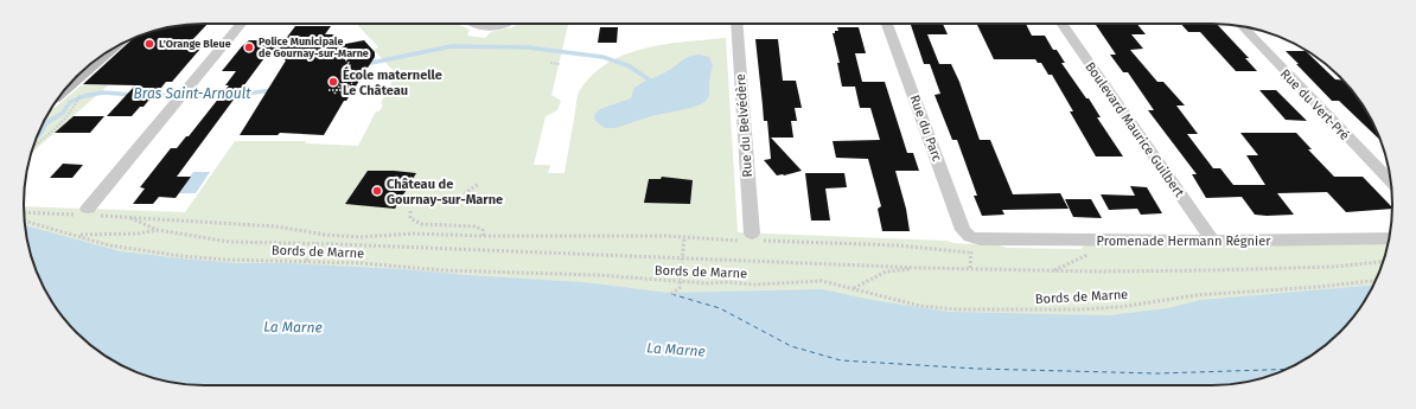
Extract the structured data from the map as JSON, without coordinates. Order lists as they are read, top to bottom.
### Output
{
  "streets": {
    "street": [
      "Rue du Vert-Pré",
      "Rue du Belvédère",
      "Rue du Parc",
      "Boulevard Maurice Guilbert",
      "Promenade Hermann Régnier"
    ],
    "path": ["Bords de Marne"]
  },
  "crossings": [
    ["Rue du Parc", "Promenade Hermann Régnier"],
    ["Boulevard Maurice Guilbert", "Promenade Hermann Régnier"]
  ],
  "water": ["Bras Saint-Arnoult", "La Marne"],
  "places": [
    "L'Orange Bleue",
    "Police Municipale de Gournay-sur-Marne",
    "École maternelle Le Château",
    "Château de Gournay-sur-Marne"
  ]
}
